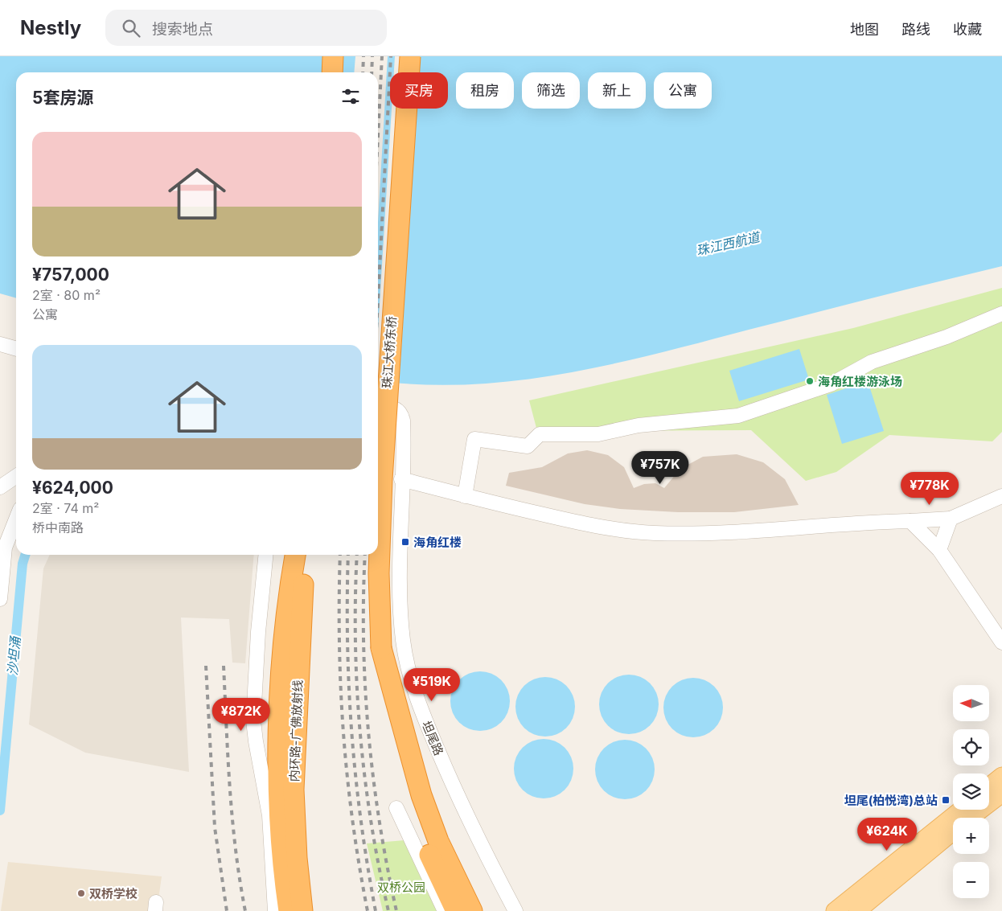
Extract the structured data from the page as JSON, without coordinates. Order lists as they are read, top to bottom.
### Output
{
  "streets": {
    "highway": ["珠江大桥东桥", "内环路-广佛放射线"],
    "street": ["坦尾路"]
  },
  "water": ["珠江西航道", "沙坦涌"],
  "parks": ["双桥公园"],
  "places": {
    "other": ["海角红楼游泳场", "双桥学校"],
    "transit": ["海角红楼", "坦尾(柏悦湾)总站"]
  },
  "north": "left",
  "page": {
    "header": "Nestly",
    "search": "搜索地点",
    "nav": ["地图", "路线", "收藏"],
    "chip": [
      "买房",
      "租房",
      "筛选",
      "新上",
      "公寓"
    ],
    "heading": "5套房源",
    "list": [
      {
        "name": "¥757,000",
        "note": "2室 · 80 m² · 公寓"
      },
      {
        "name": "¥624,000",
        "note": "2室 · 74 m² · 桥中南路"
      }
    ],
    "price": [
      "¥757K",
      "¥778K",
      "¥519K",
      "¥872K",
      "¥624K"
    ],
    "map_buttons": ["+", "−"]
  }
}
